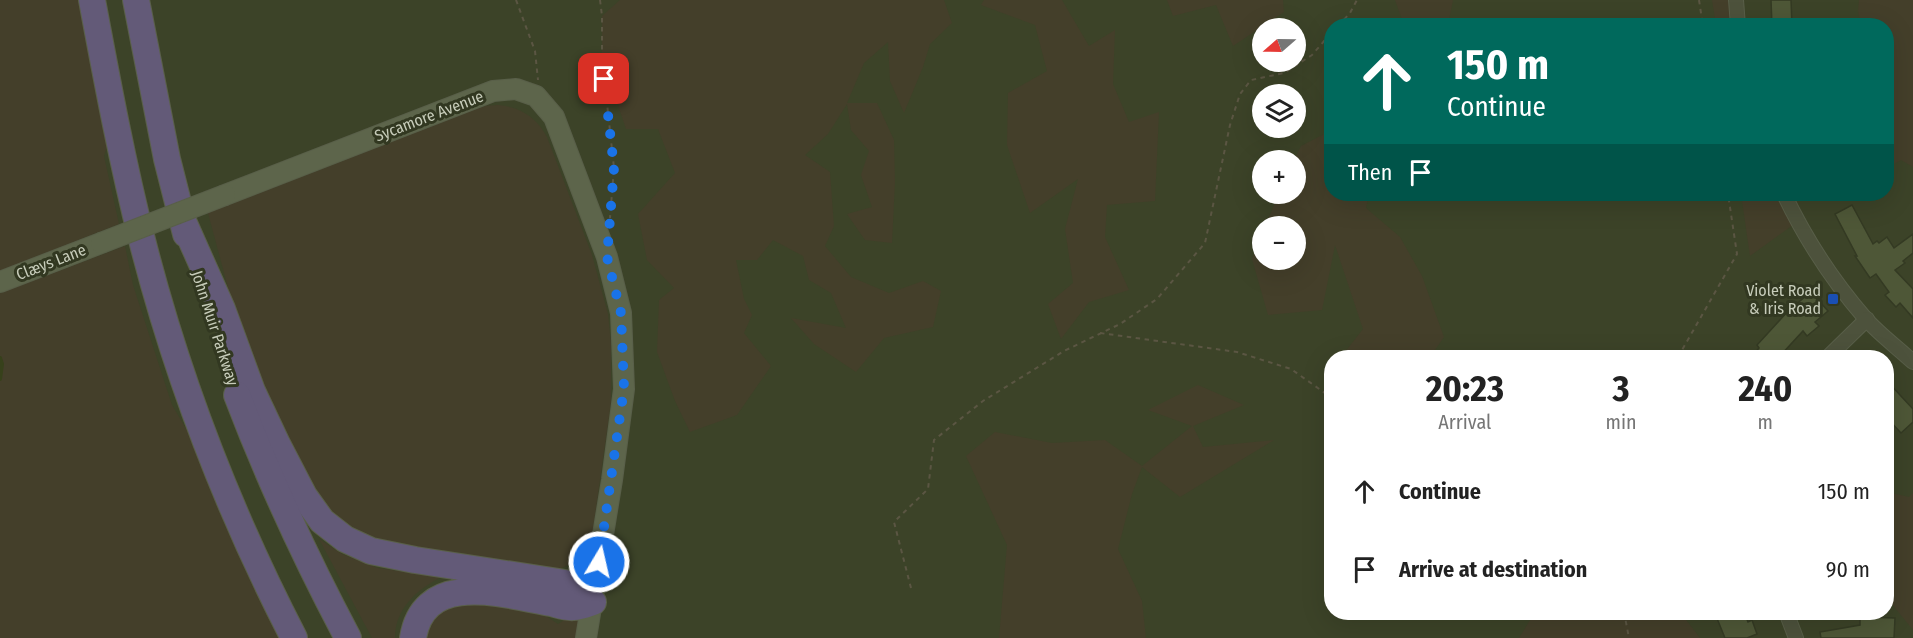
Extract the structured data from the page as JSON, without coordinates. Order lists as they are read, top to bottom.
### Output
{
  "streets": {
    "highway": ["John Muir Parkway"],
    "main road": ["Sycamore Avenue", "Clæys Lane"]
  },
  "crossings": [
    ["Sycamore Avenue", "Clæys Lane"]
  ],
  "places": {
    "transit": ["Violet Road & Iris Road"]
  },
  "north": "left",
  "page": {
    "map_buttons": ["+", "−"],
    "turn": ["150 m", "Continue"],
    "then": "Then",
    "eta": [
      "20:23",
      "Arrival",
      "3",
      "min",
      "240",
      "m"
    ],
    "list": [
      {
        "name": "Continue",
        "value": "150 m"
      },
      {
        "name": "Arrive at destination",
        "value": "90 m"
      }
    ]
  }
}
